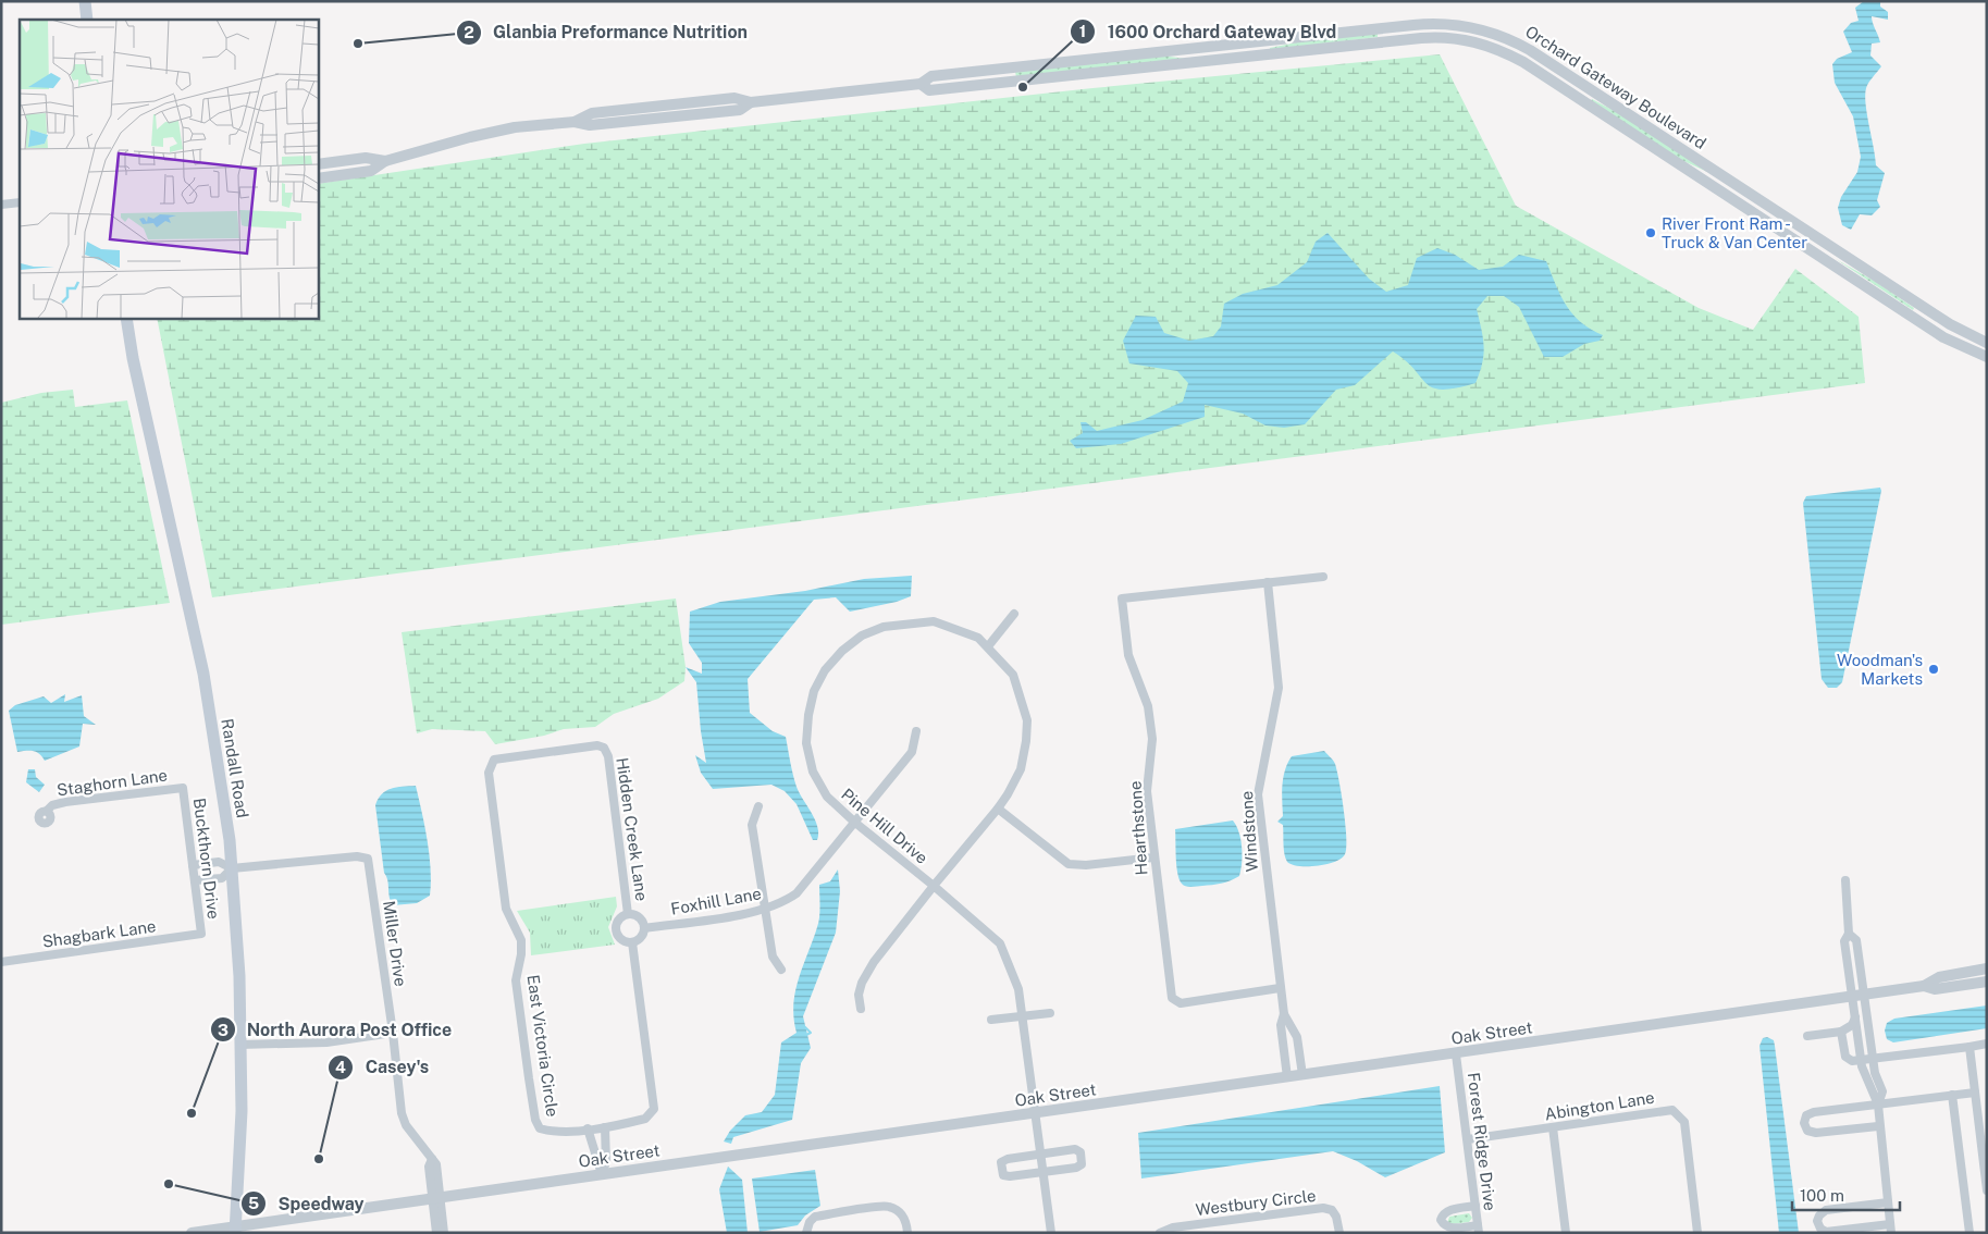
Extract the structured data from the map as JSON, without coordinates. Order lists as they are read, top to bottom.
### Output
{
  "streets": {
    "main road": ["Randall Road"],
    "street": [
      "Orchard Gateway Boulevard",
      "Staghorn Lane",
      "Pine Hill Drive",
      "Hearthstone",
      "Hidden Creek Lane",
      "Windstone",
      "Buckthorn Drive",
      "Foxhill Lane",
      "Shagbark Lane",
      "Miller Drive",
      "Oak Street",
      "East Victoria Circle",
      "Abington Lane",
      "Forest Ridge Drive",
      "Westbury Circle"
    ]
  },
  "crossings": [
    ["Randall Road", "Miller Drive"],
    ["Randall Road", "Oak Street"],
    ["Staghorn Lane", "Buckthorn Drive"],
    ["Pine Hill Drive", "Foxhill Lane"],
    ["Hearthstone", "Windstone"],
    ["Hidden Creek Lane", "Foxhill Lane"],
    ["Hidden Creek Lane", "East Victoria Circle"],
    ["Windstone", "Oak Street"],
    ["Buckthorn Drive", "Shagbark Lane"],
    ["Miller Drive", "Oak Street"],
    ["Oak Street", "Forest Ridge Drive"],
    ["Abington Lane", "Forest Ridge Drive"]
  ],
  "places": [
    "Glanbia Preformance Nutrition",
    "1600 Orchard Gateway Blvd",
    "River Front Ram - Truck & Van Center",
    "Woodman's Markets",
    "North Aurora Post Office",
    "Casey's",
    "Speedway"
  ],
  "scale_bar": "100 m"
}
